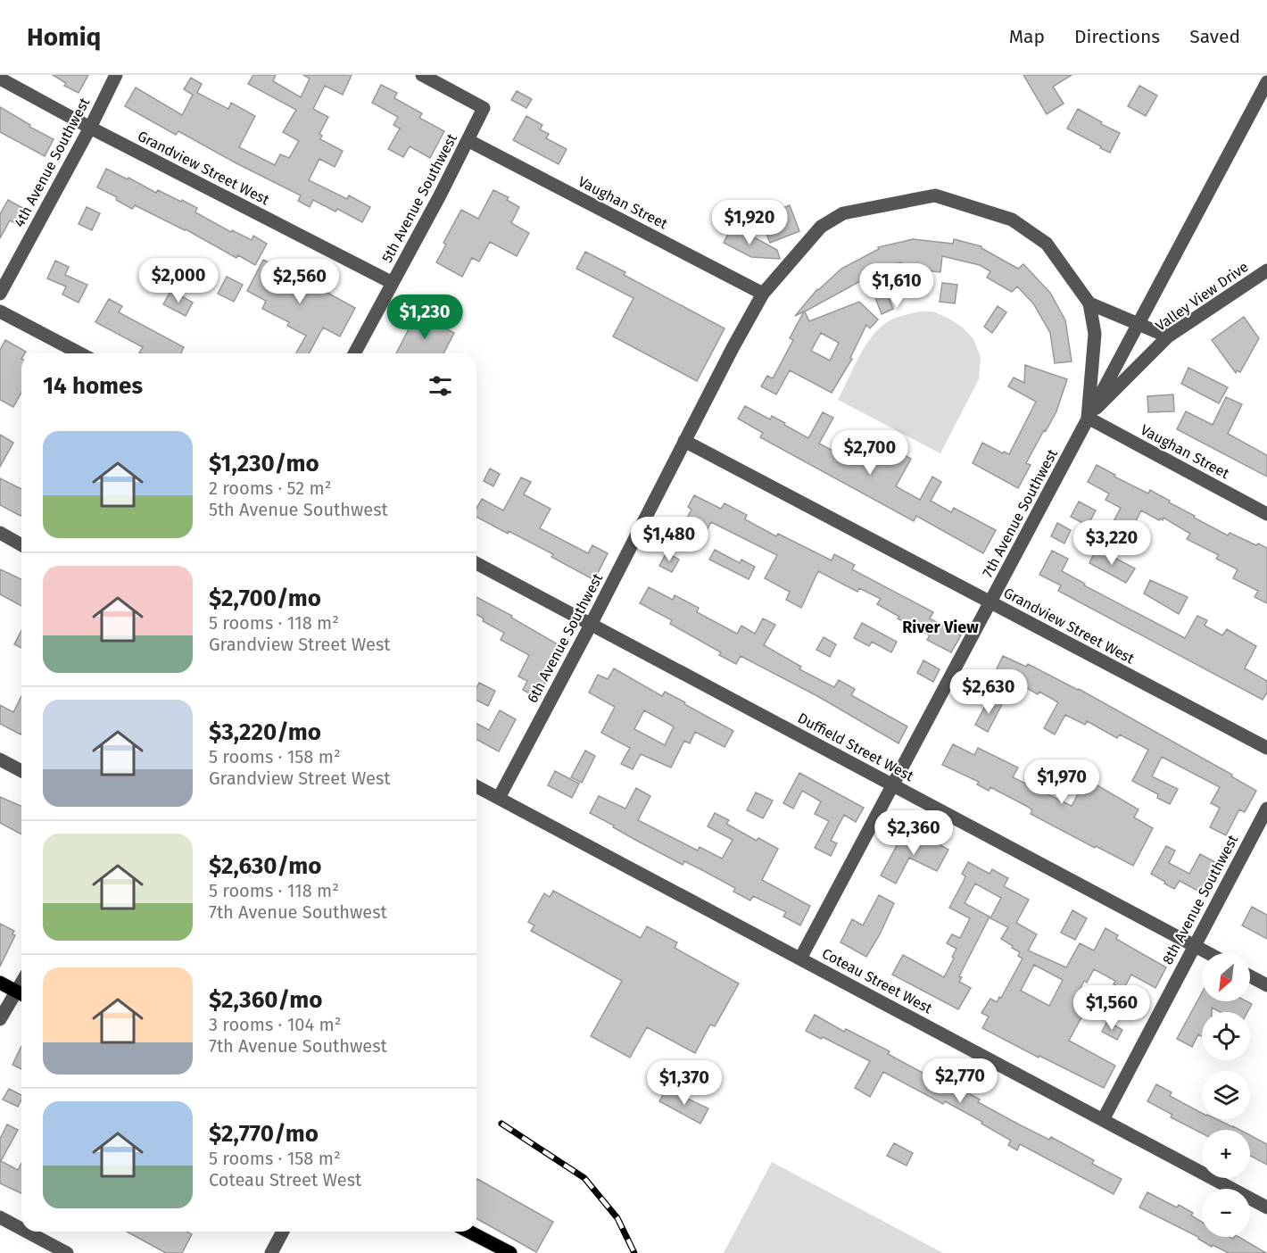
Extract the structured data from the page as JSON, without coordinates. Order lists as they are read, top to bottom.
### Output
{
  "streets": {
    "street": [
      "4th Avenue Southwest",
      "Grandview Street West",
      "5th Avenue Southwest",
      "Vaughan Street",
      "Valley View Drive",
      "7th Avenue Southwest",
      "6th Avenue Southwest",
      "Duffield Street West",
      "8th Avenue Southwest",
      "Coteau Street West"
    ]
  },
  "crossings": [
    ["4th Avenue Southwest", "Grandview Street West"],
    ["Grandview Street West", "5th Avenue Southwest"],
    ["Grandview Street West", "7th Avenue Southwest"],
    ["Grandview Street West", "6th Avenue Southwest"],
    ["5th Avenue Southwest", "Vaughan Street"],
    ["Vaughan Street", "Valley View Drive"],
    ["Vaughan Street", "7th Avenue Southwest"],
    ["Vaughan Street", "6th Avenue Southwest"],
    ["Valley View Drive", "7th Avenue Southwest"],
    ["7th Avenue Southwest", "Duffield Street West"],
    ["7th Avenue Southwest", "Coteau Street West"],
    ["6th Avenue Southwest", "Duffield Street West"],
    ["6th Avenue Southwest", "Coteau Street West"],
    ["Duffield Street West", "8th Avenue Southwest"],
    ["8th Avenue Southwest", "Coteau Street West"]
  ],
  "districts": ["River View"],
  "north": "bottom left",
  "page": {
    "header": "Homiq",
    "nav": ["Map", "Directions", "Saved"],
    "price": [
      "$1,920",
      "$2,000",
      "$2,560",
      "$1,610",
      "$1,230",
      "$2,700",
      "$1,480",
      "$3,220",
      "$2,630",
      "$1,970",
      "$2,360",
      "$1,560",
      "$2,770",
      "$1,370"
    ],
    "heading": "14 homes",
    "list": [
      {
        "name": "$1,230/mo",
        "note": "2 rooms · 52 m² · 5th Avenue Southwest"
      },
      {
        "name": "$2,700/mo",
        "note": "5 rooms · 118 m² · Grandview Street West"
      },
      {
        "name": "$3,220/mo",
        "note": "5 rooms · 158 m² · Grandview Street West"
      },
      {
        "name": "$2,630/mo",
        "note": "5 rooms · 118 m² · 7th Avenue Southwest"
      },
      {
        "name": "$2,360/mo",
        "note": "3 rooms · 104 m² · 7th Avenue Southwest"
      },
      {
        "name": "$2,770/mo",
        "note": "5 rooms · 158 m² · Coteau Street West"
      }
    ],
    "map_buttons": ["+", "−"]
  }
}
